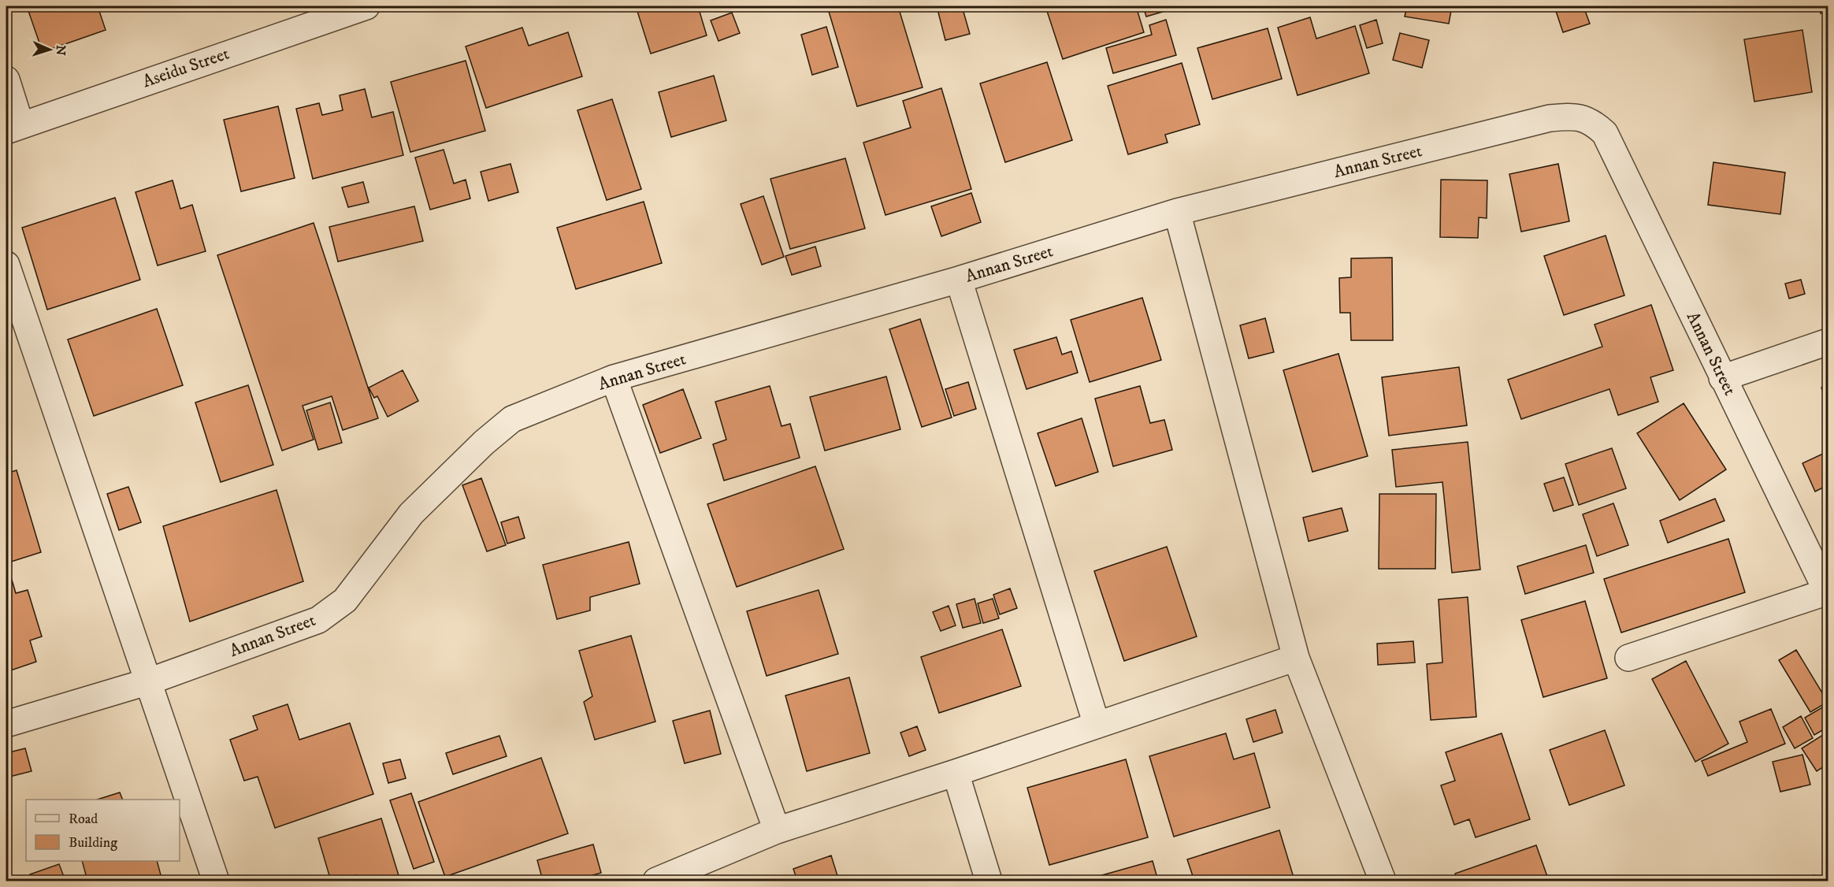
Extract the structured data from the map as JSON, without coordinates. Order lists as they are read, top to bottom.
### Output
{
  "streets": {
    "street": ["Aseidu Street", "Annan Street"]
  },
  "legend": ["Road", "Building"],
  "north": "right"
}
